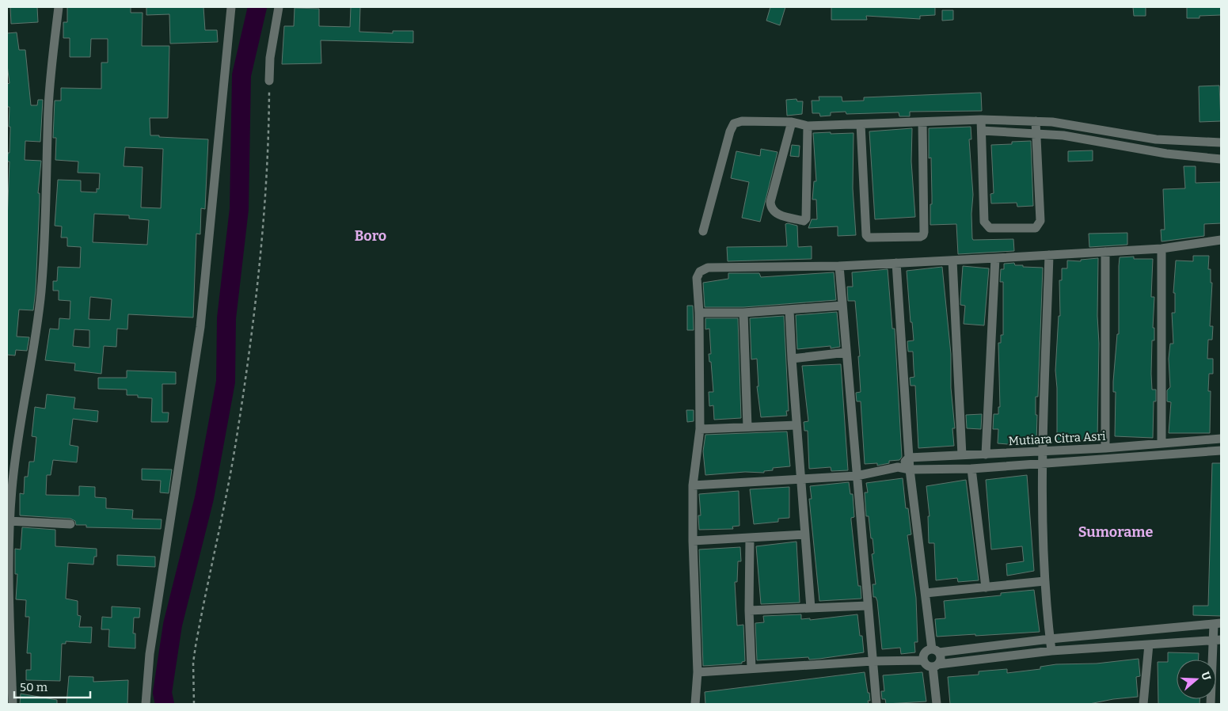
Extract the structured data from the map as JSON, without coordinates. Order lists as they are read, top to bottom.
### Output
{
  "streets": {
    "street": ["Mutiara Citra Asri"]
  },
  "districts": ["Boro", "Sumorame"],
  "scale_bar": "50 m",
  "north": "right"
}
